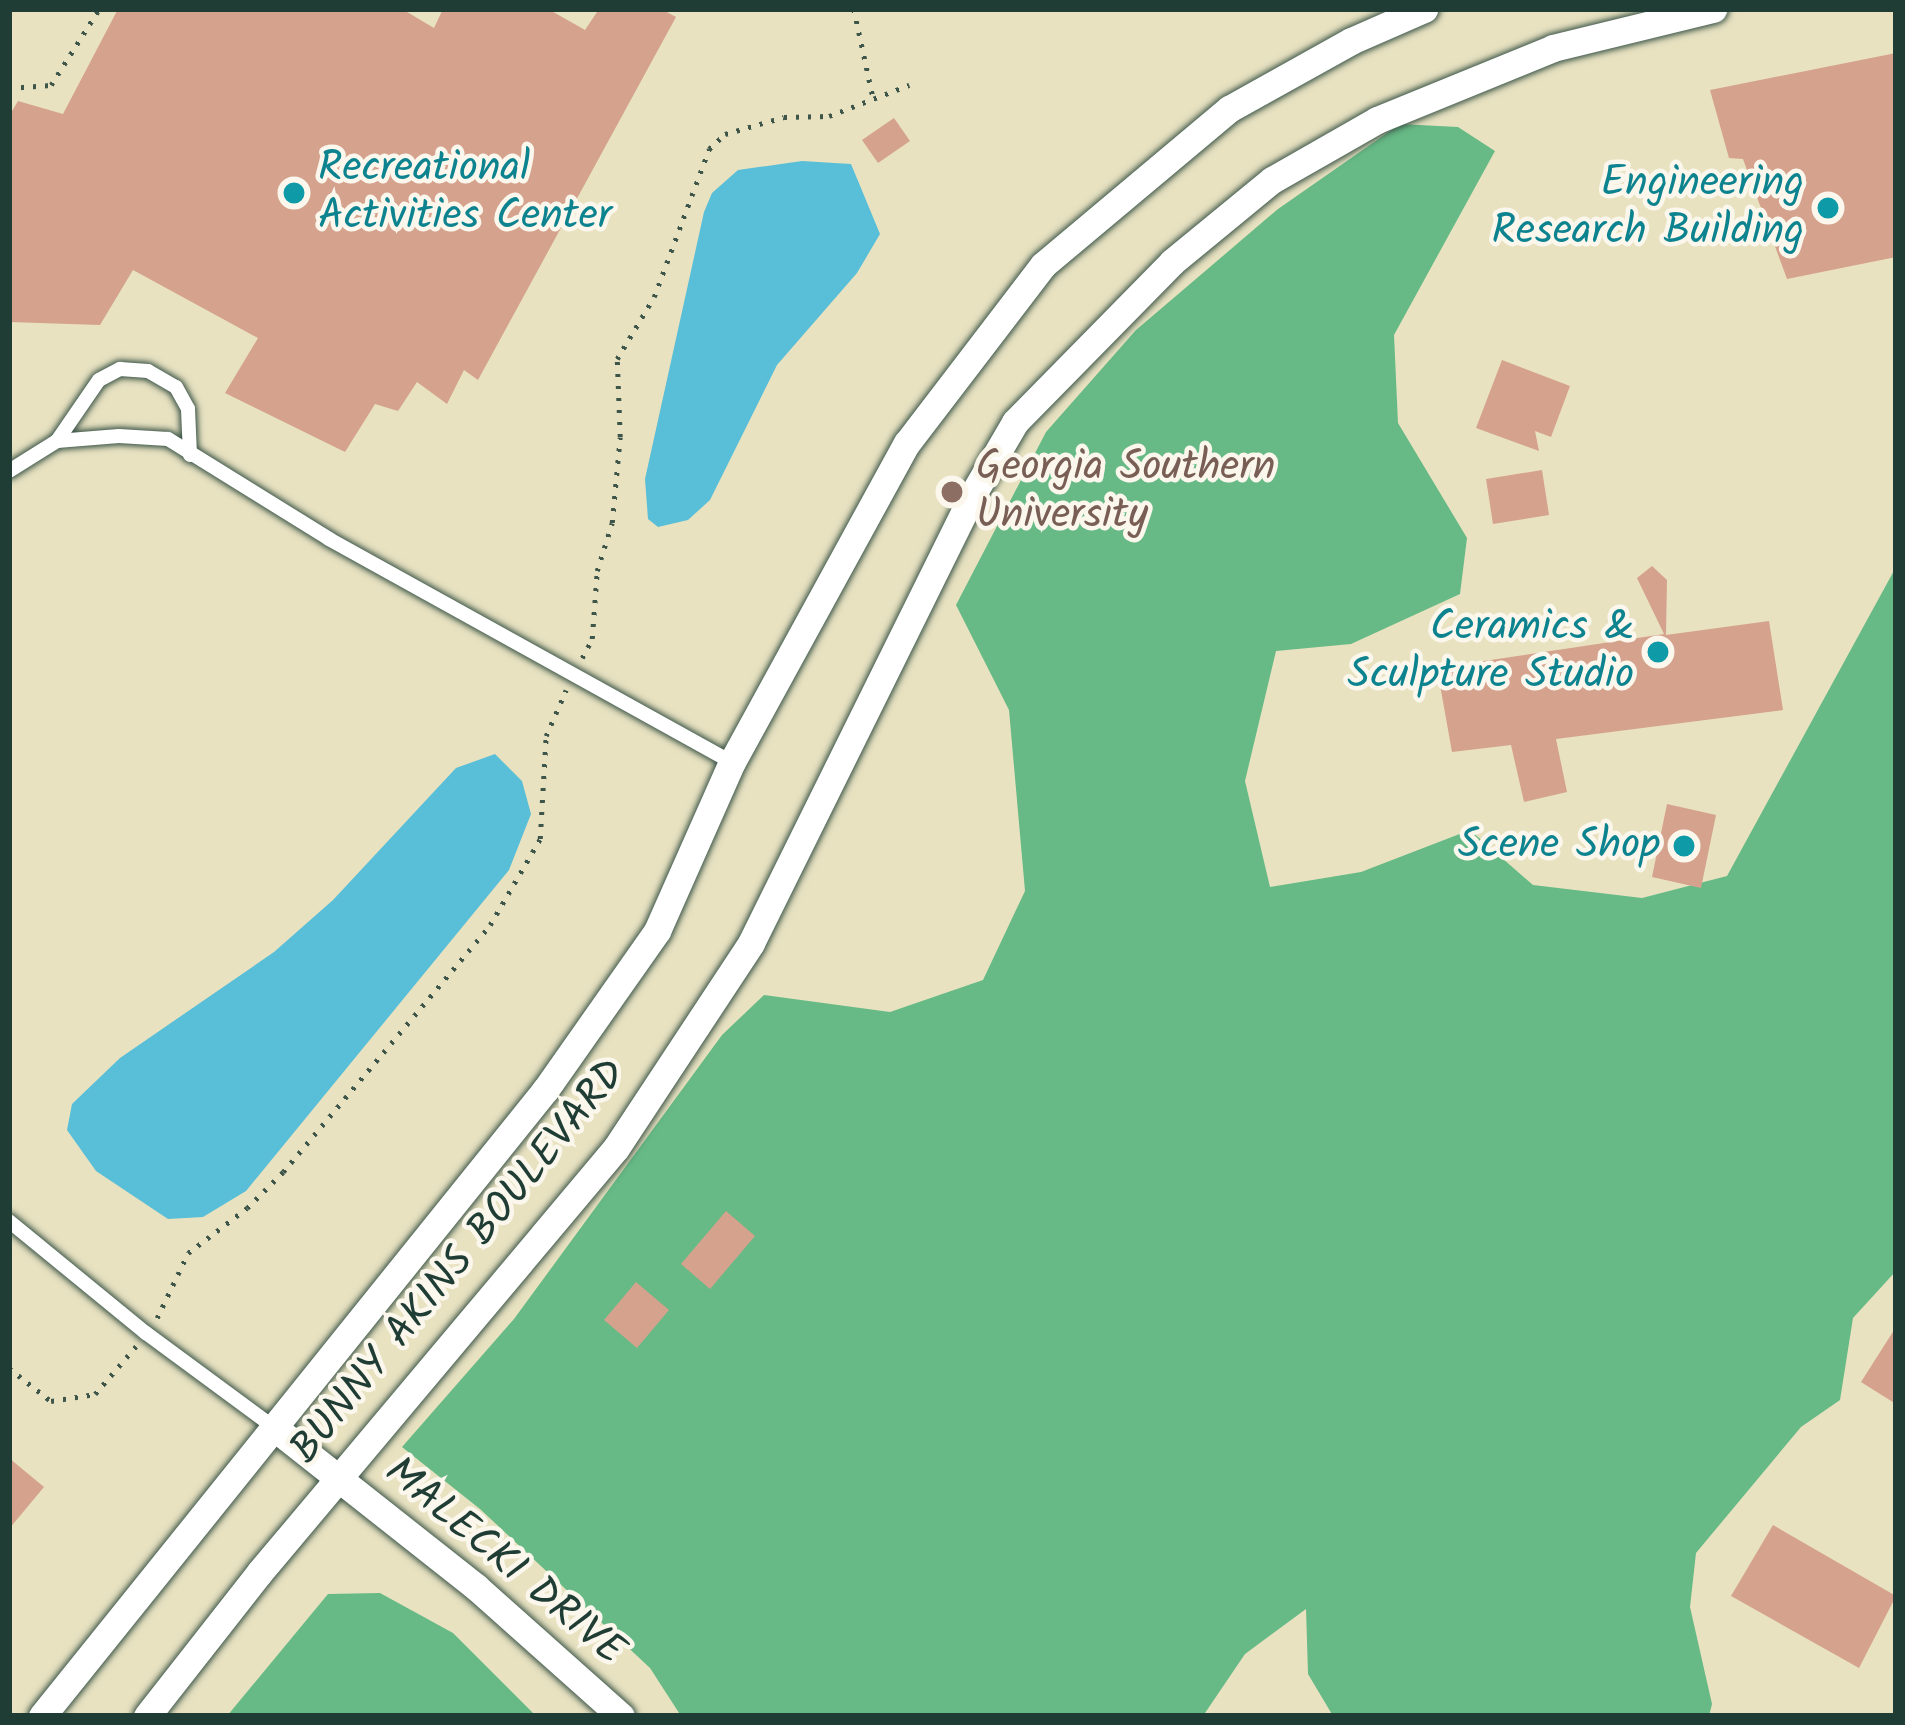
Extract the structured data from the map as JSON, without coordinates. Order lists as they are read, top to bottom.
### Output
{
  "streets": {
    "street": ["BUNNY AKINS BOULEVARD", "MALECKI DRIVE"]
  },
  "crossings": [
    ["BUNNY AKINS BOULEVARD", "MALECKI DRIVE"]
  ],
  "places": [
    "Recreational Activities Center",
    "Engineering Research Building",
    "Georgia Southern University",
    "Ceramics & Sculpture Studio",
    "Scene Shop"
  ]
}
